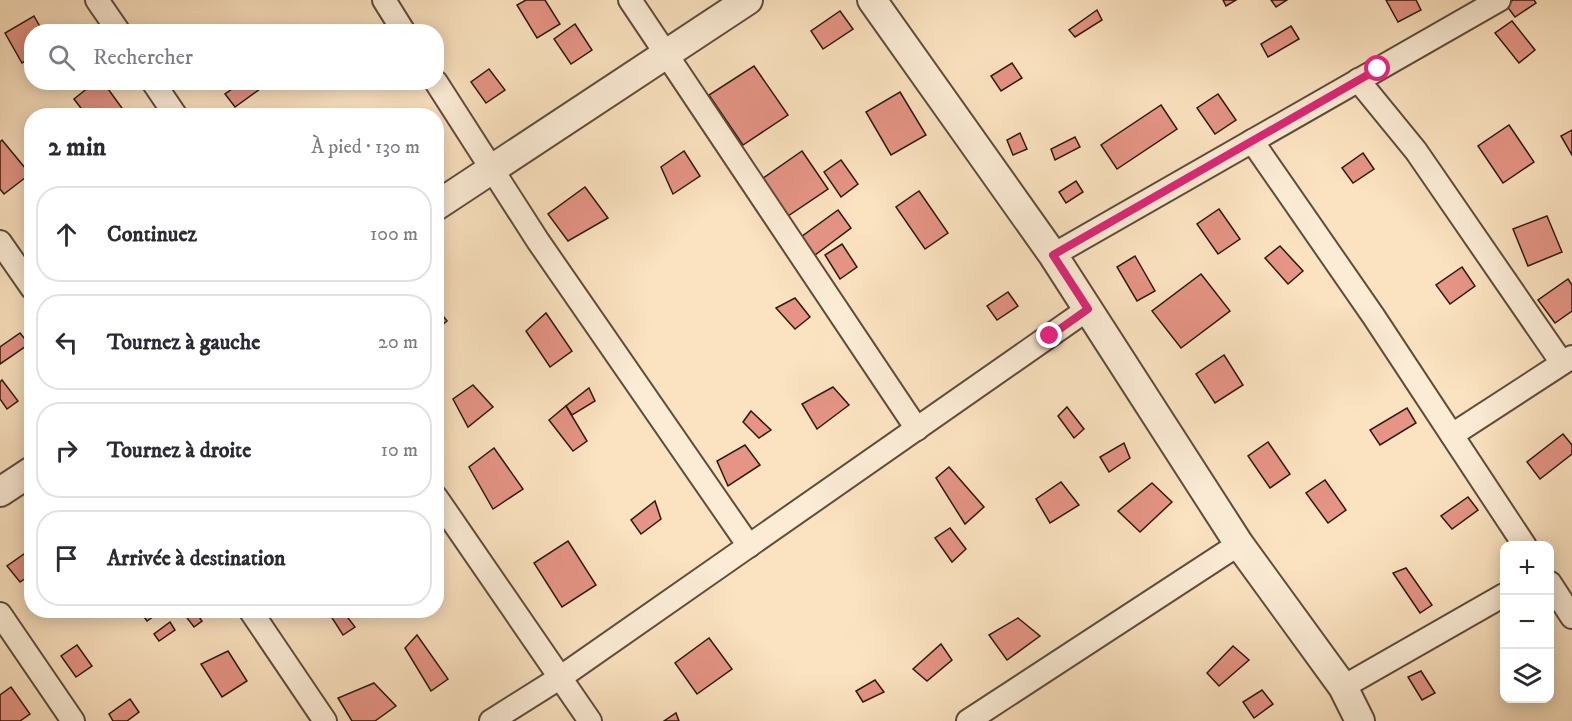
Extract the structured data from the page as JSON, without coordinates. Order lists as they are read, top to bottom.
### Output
{
  "page": {
    "search": "Rechercher",
    "heading": ["2 min", "À pied · 130 m"],
    "list": [
      ["Continuez", "100 m"],
      ["Tournez à gauche", "20 m"],
      ["Tournez à droite", "10 m"],
      "Arrivée à destination"
    ],
    "map_buttons": ["+", "−"]
  }
}
